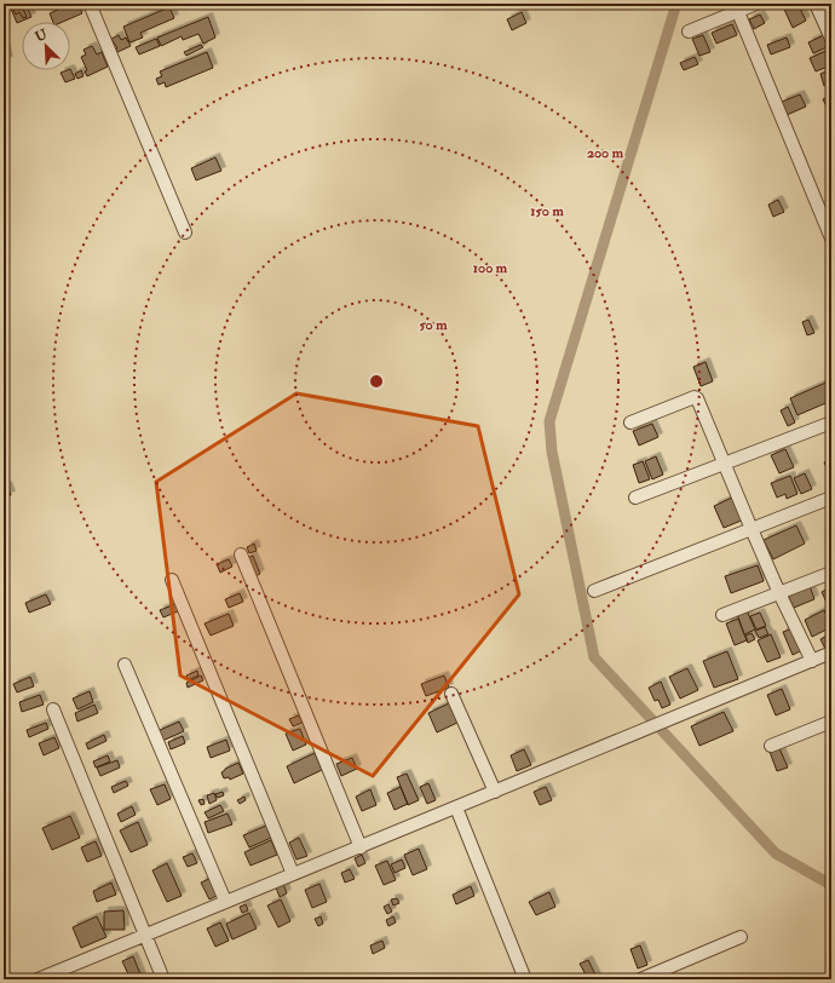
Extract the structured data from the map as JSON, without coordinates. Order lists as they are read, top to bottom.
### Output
{
  "north": "top left",
  "rings": [
    "200 m",
    "150 m",
    "100 m",
    "50 m"
  ]
}
